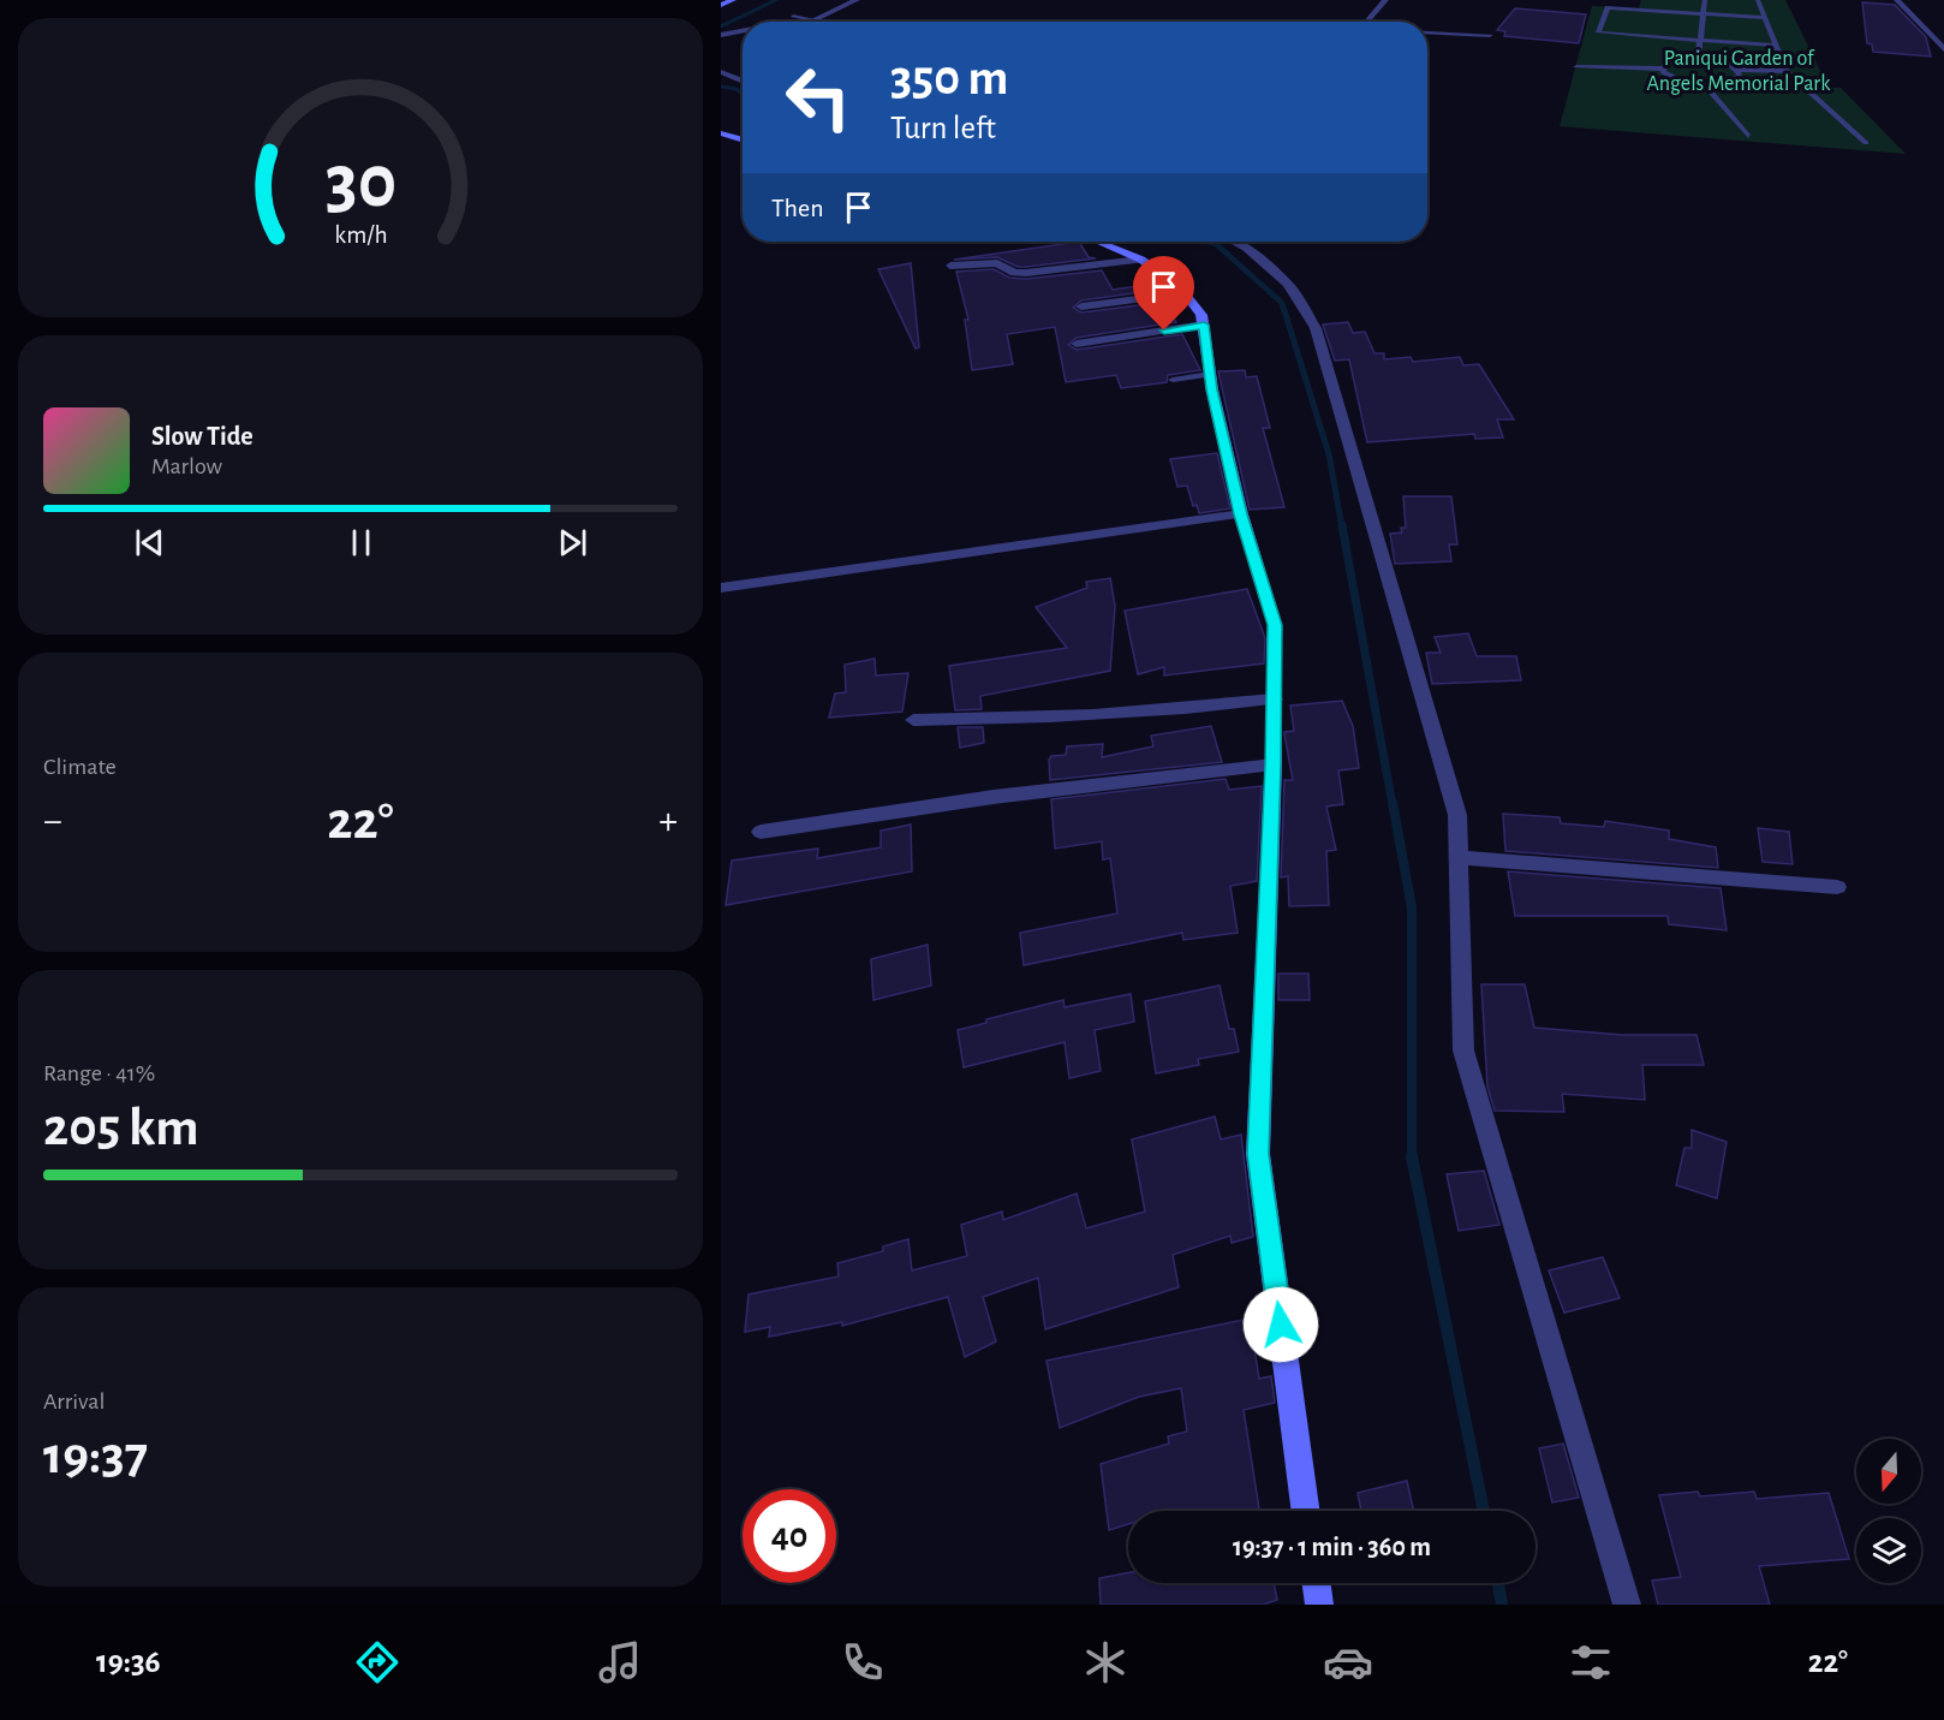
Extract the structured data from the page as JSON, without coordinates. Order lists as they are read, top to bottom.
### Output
{
  "parks": ["Paniqui Garden of Angels Memorial Park"],
  "north": "bottom",
  "page": {
    "turn": ["350 m", "Turn left"],
    "then": "Then",
    "song": ["Slow Tide", "Marlow"],
    "tile": [
      "Climate",
      ["Range · 41%", "205 km"],
      ["Arrival", "19:37"]
    ],
    "heat": ["−", "22°", "+"],
    "limit": "40",
    "trip": "19:37 · 1 min · 360 m",
    "tabs": ["19:36", "22°"],
    "gauge": ["30", "km/h"]
  }
}
